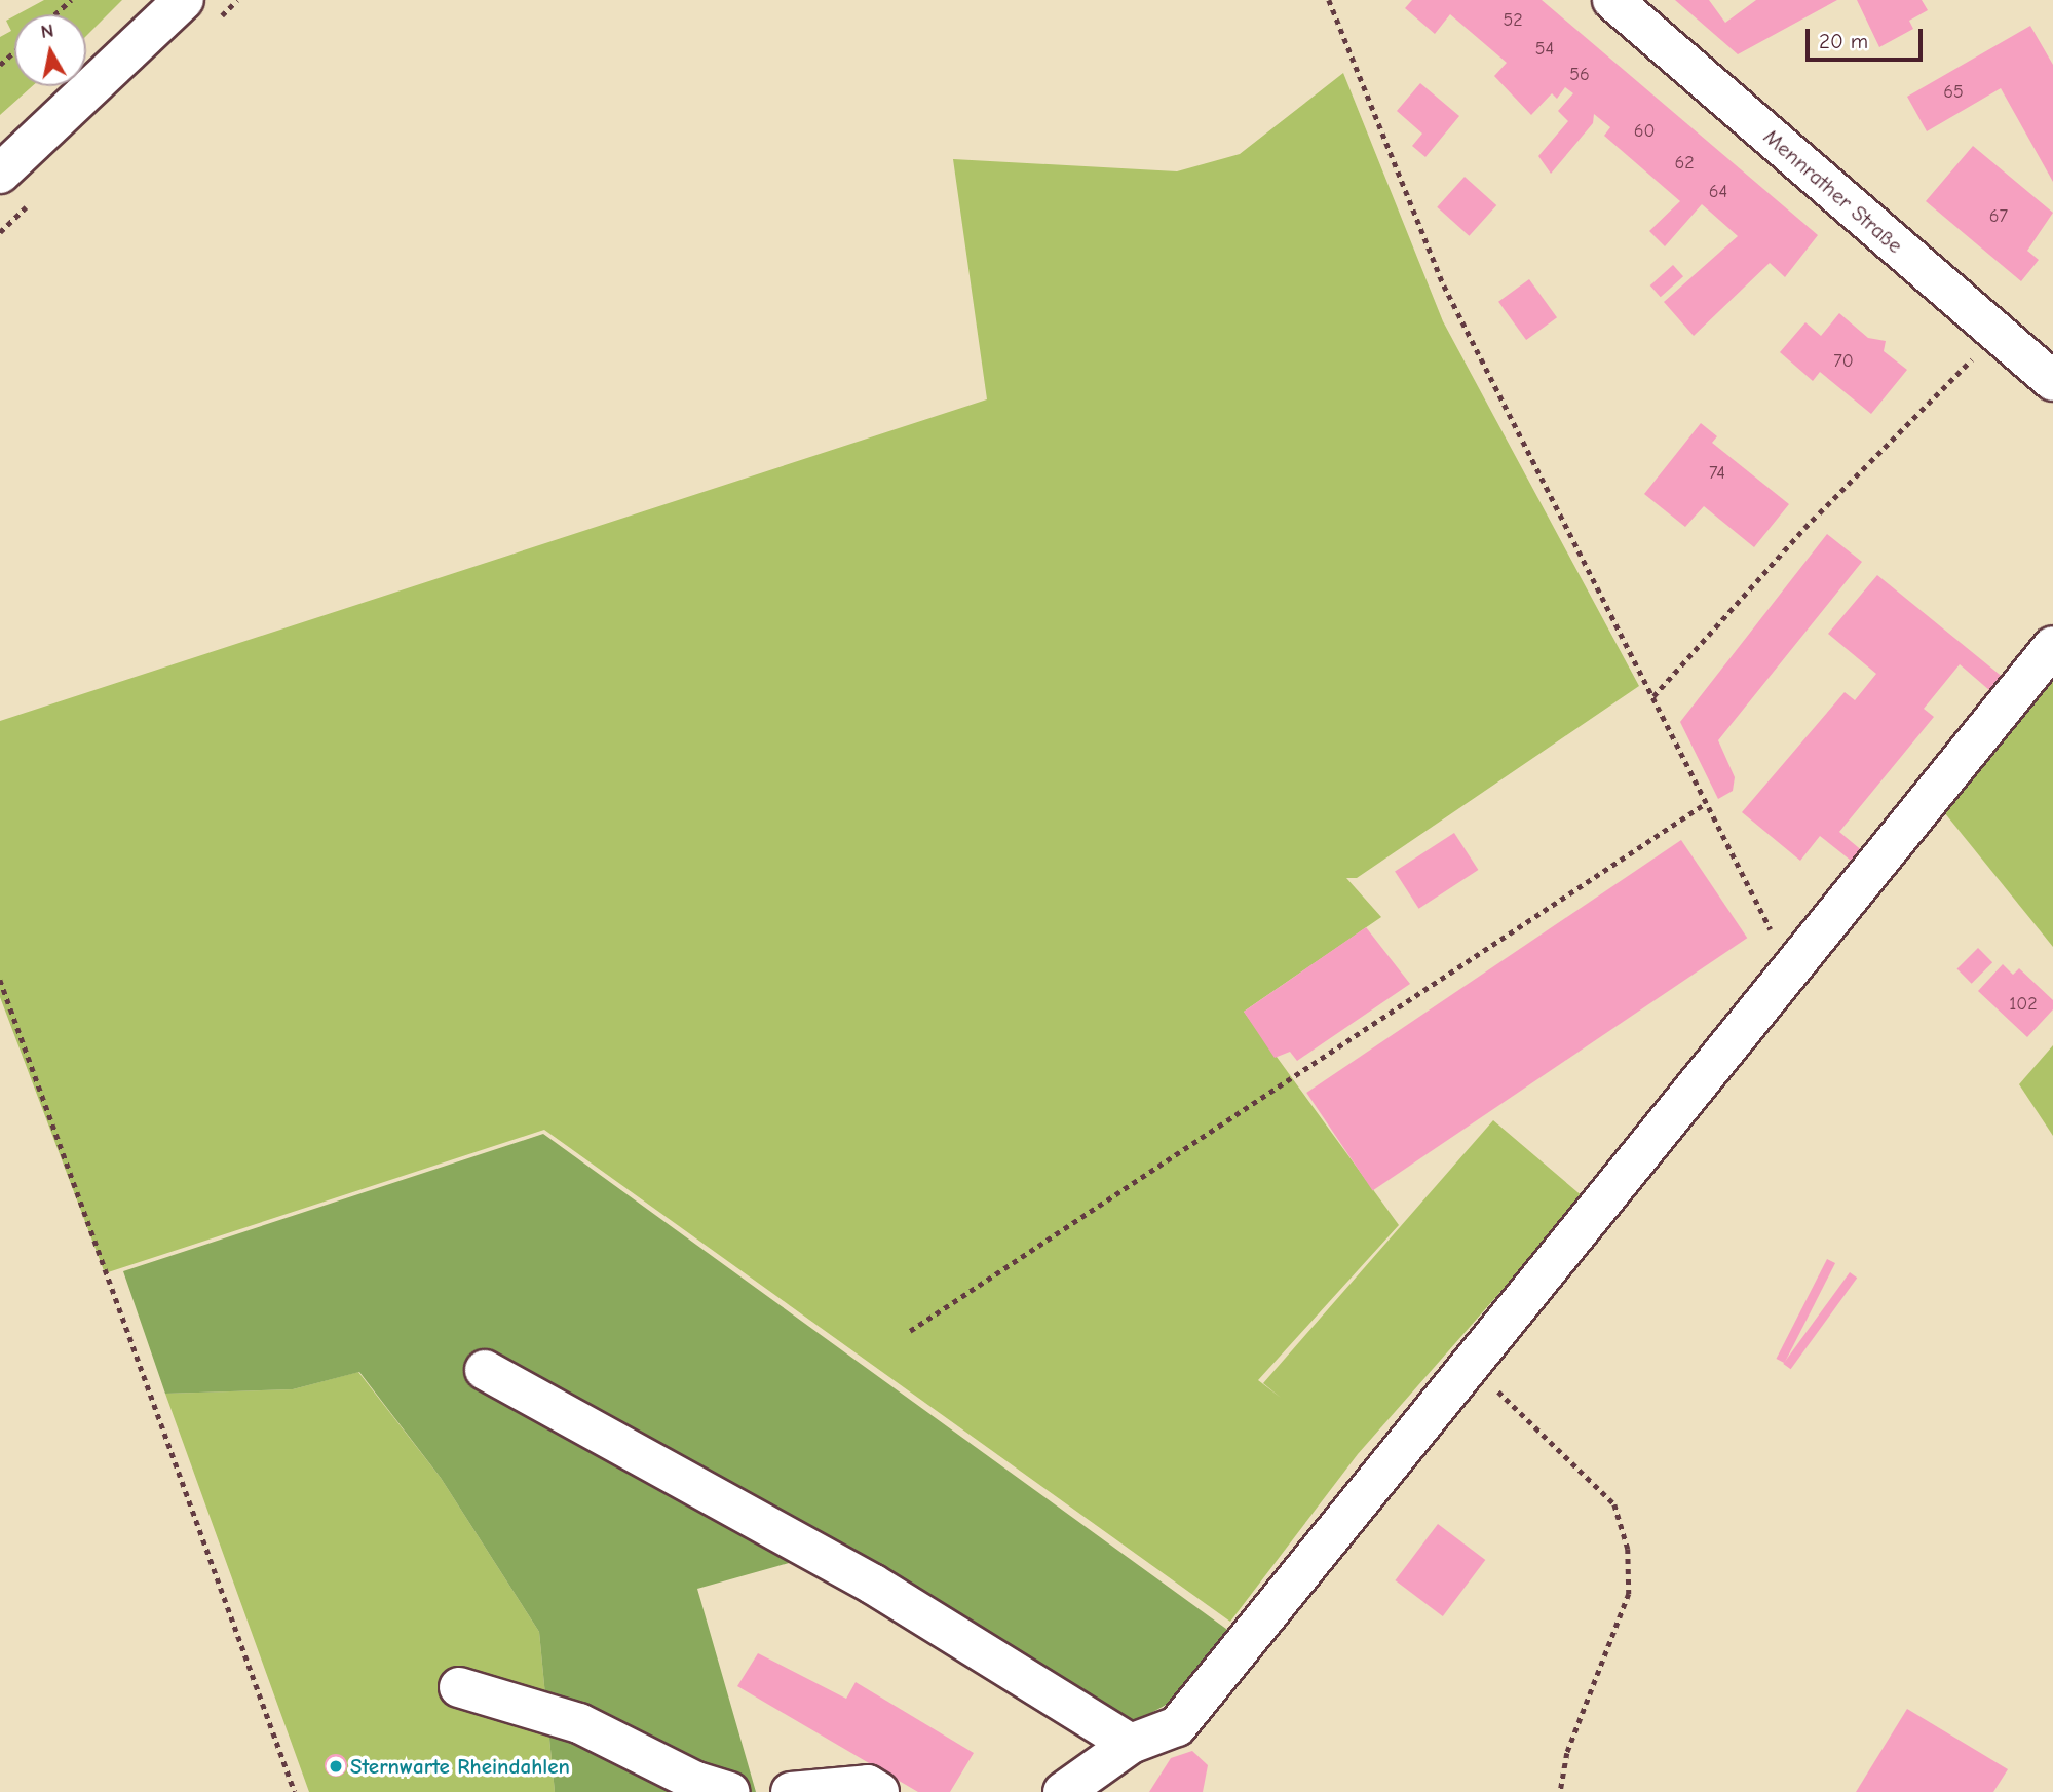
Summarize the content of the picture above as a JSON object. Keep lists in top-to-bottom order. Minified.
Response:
{"streets":{"main road":["Mennrather Straße"]},"places":["Sternwarte Rheindahlen"],"house_numbers":["52","54","56","65","60","62","64","67","70","74","102"],"scale_bar":"20 m","north":"top"}
